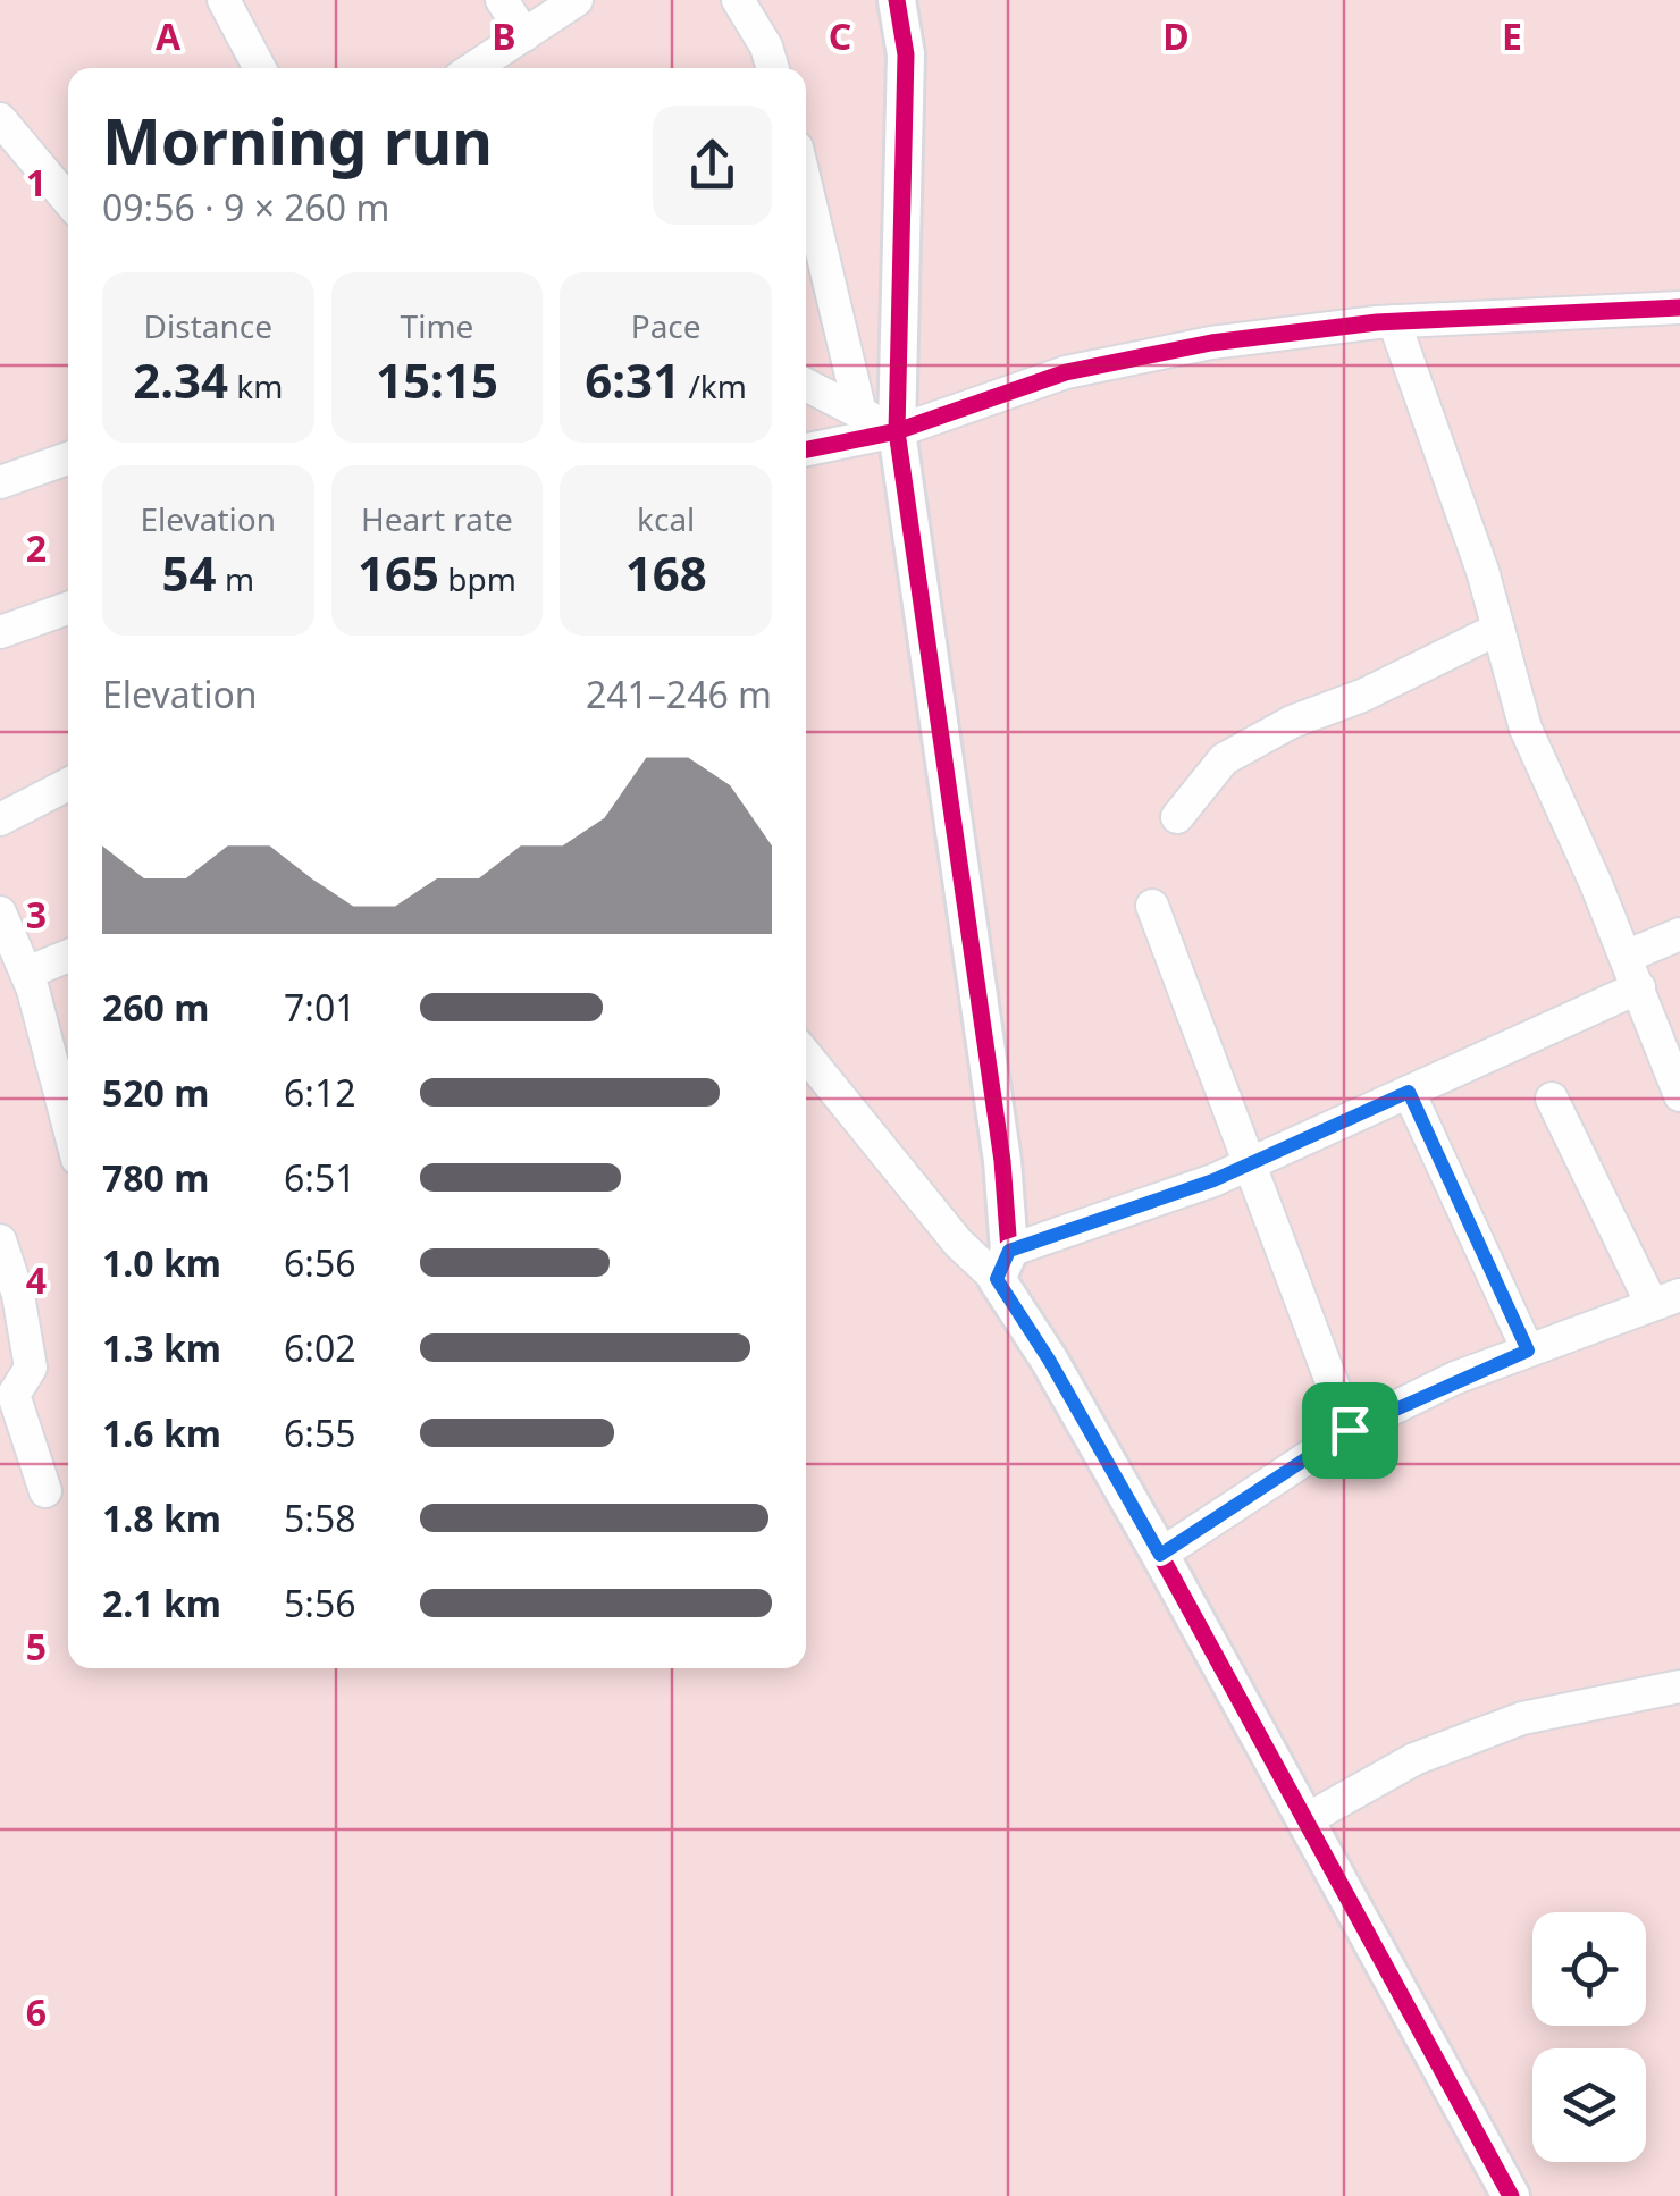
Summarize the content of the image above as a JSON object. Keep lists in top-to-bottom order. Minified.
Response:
{"page":{"heading":["Morning run","09:56 · 9 × 260 m"],"stats":[["Distance","2.34 km"],["Time","15:15"],["Pace","6:31 /km"],["Elevation","54 m"],["Heart rate","165 bpm"],["kcal","168"]],"chart":["Elevation","241–246 m"],"list":[{"name":"260 m","note":"7:01"},{"name":"520 m","note":"6:12"},{"name":"780 m","note":"6:51"},{"name":"1.0 km","note":"6:56"},{"name":"1.3 km","note":"6:02"},{"name":"1.6 km","note":"6:55"},{"name":"1.8 km","note":"5:58"},{"name":"2.1 km","note":"5:56"}]},"grid":{"columns":["A","B","C","D","E"],"rows":["1","2","3","4","5","6"]}}
